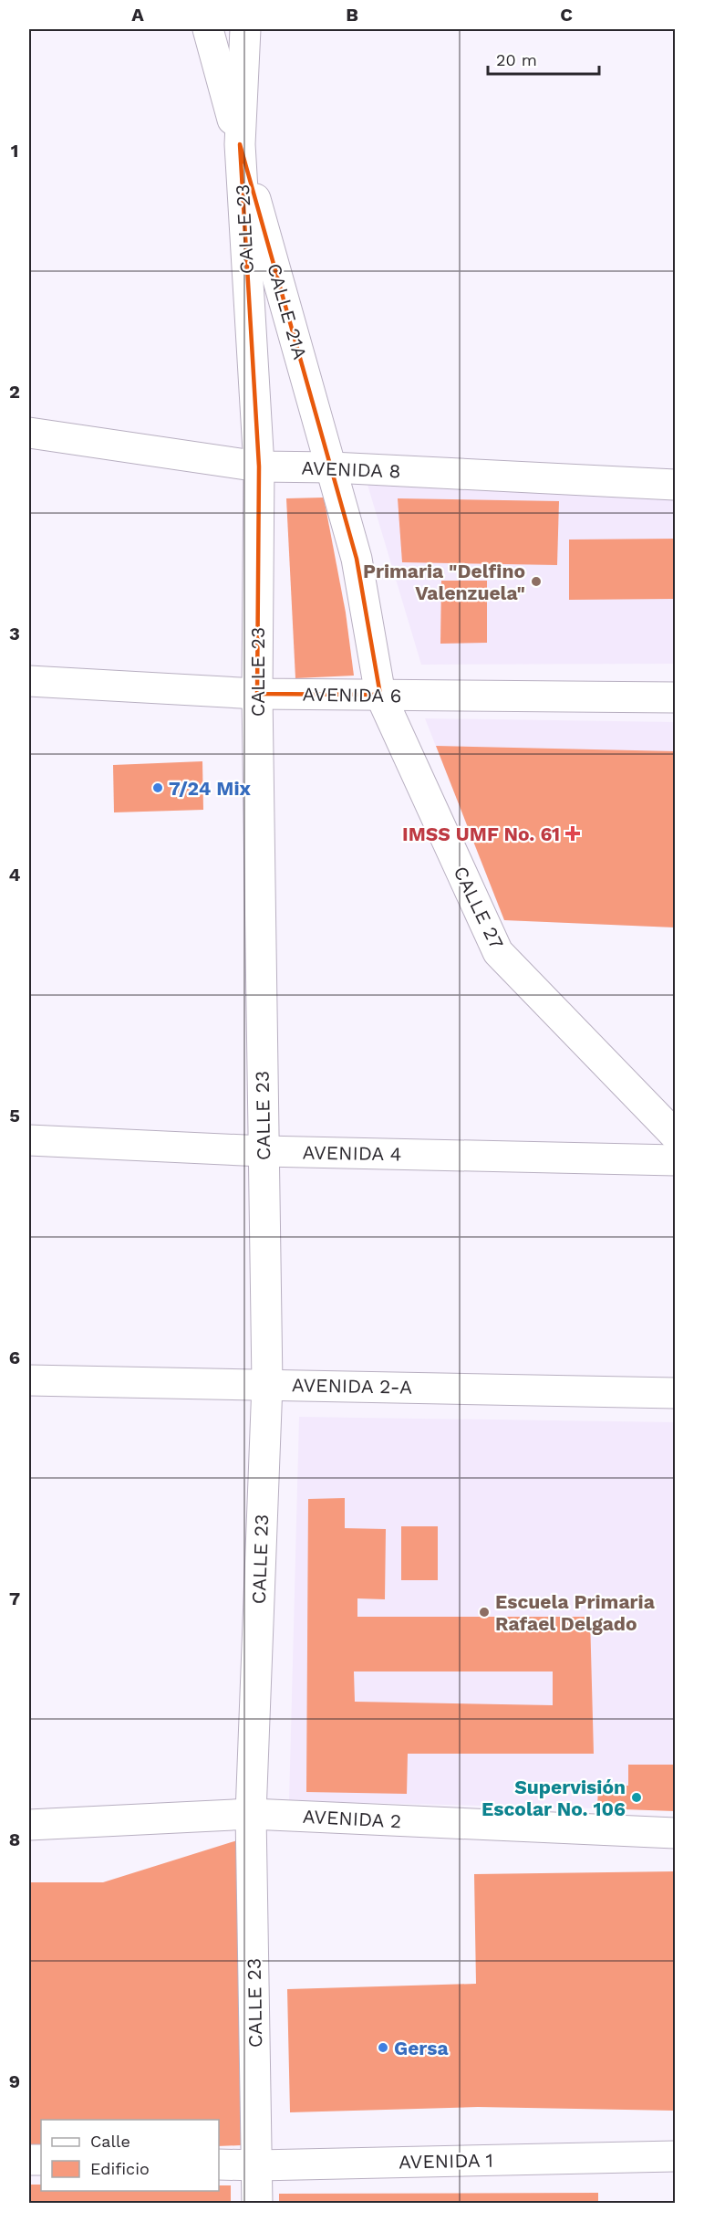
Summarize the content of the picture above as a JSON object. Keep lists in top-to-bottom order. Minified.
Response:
{"streets":{"street":["CALLE 23","CALLE 21A","AVENIDA 8","AVENIDA 6","CALLE 27","AVENIDA 4","AVENIDA 2-A","AVENIDA 2","AVENIDA 1"]},"crossings":[["CALLE 23","CALLE 21A"],["CALLE 23","AVENIDA 8"],["CALLE 23","AVENIDA 6"],["CALLE 23","AVENIDA 4"],["CALLE 23","AVENIDA 2-A"],["CALLE 23","AVENIDA 2"],["CALLE 23","AVENIDA 1"],["CALLE 21A","AVENIDA 8"],["CALLE 21A","CALLE 27"],["AVENIDA 8","CALLE 27"],["AVENIDA 6","CALLE 27"]],"places":{"other":["Primaria \"Delfino Valenzuela\"","7/24 Mix","Escuela Primaria Rafael Delgado","Supervisión Escolar No. 106","Gersa"],"health":["IMSS UMF No. 61"]},"legend":["Calle","Edificio"],"scale_bar":"20 m","grid":{"columns":["A","B","C"],"rows":["1","2","3","4","5","6","7","8","9"]}}
